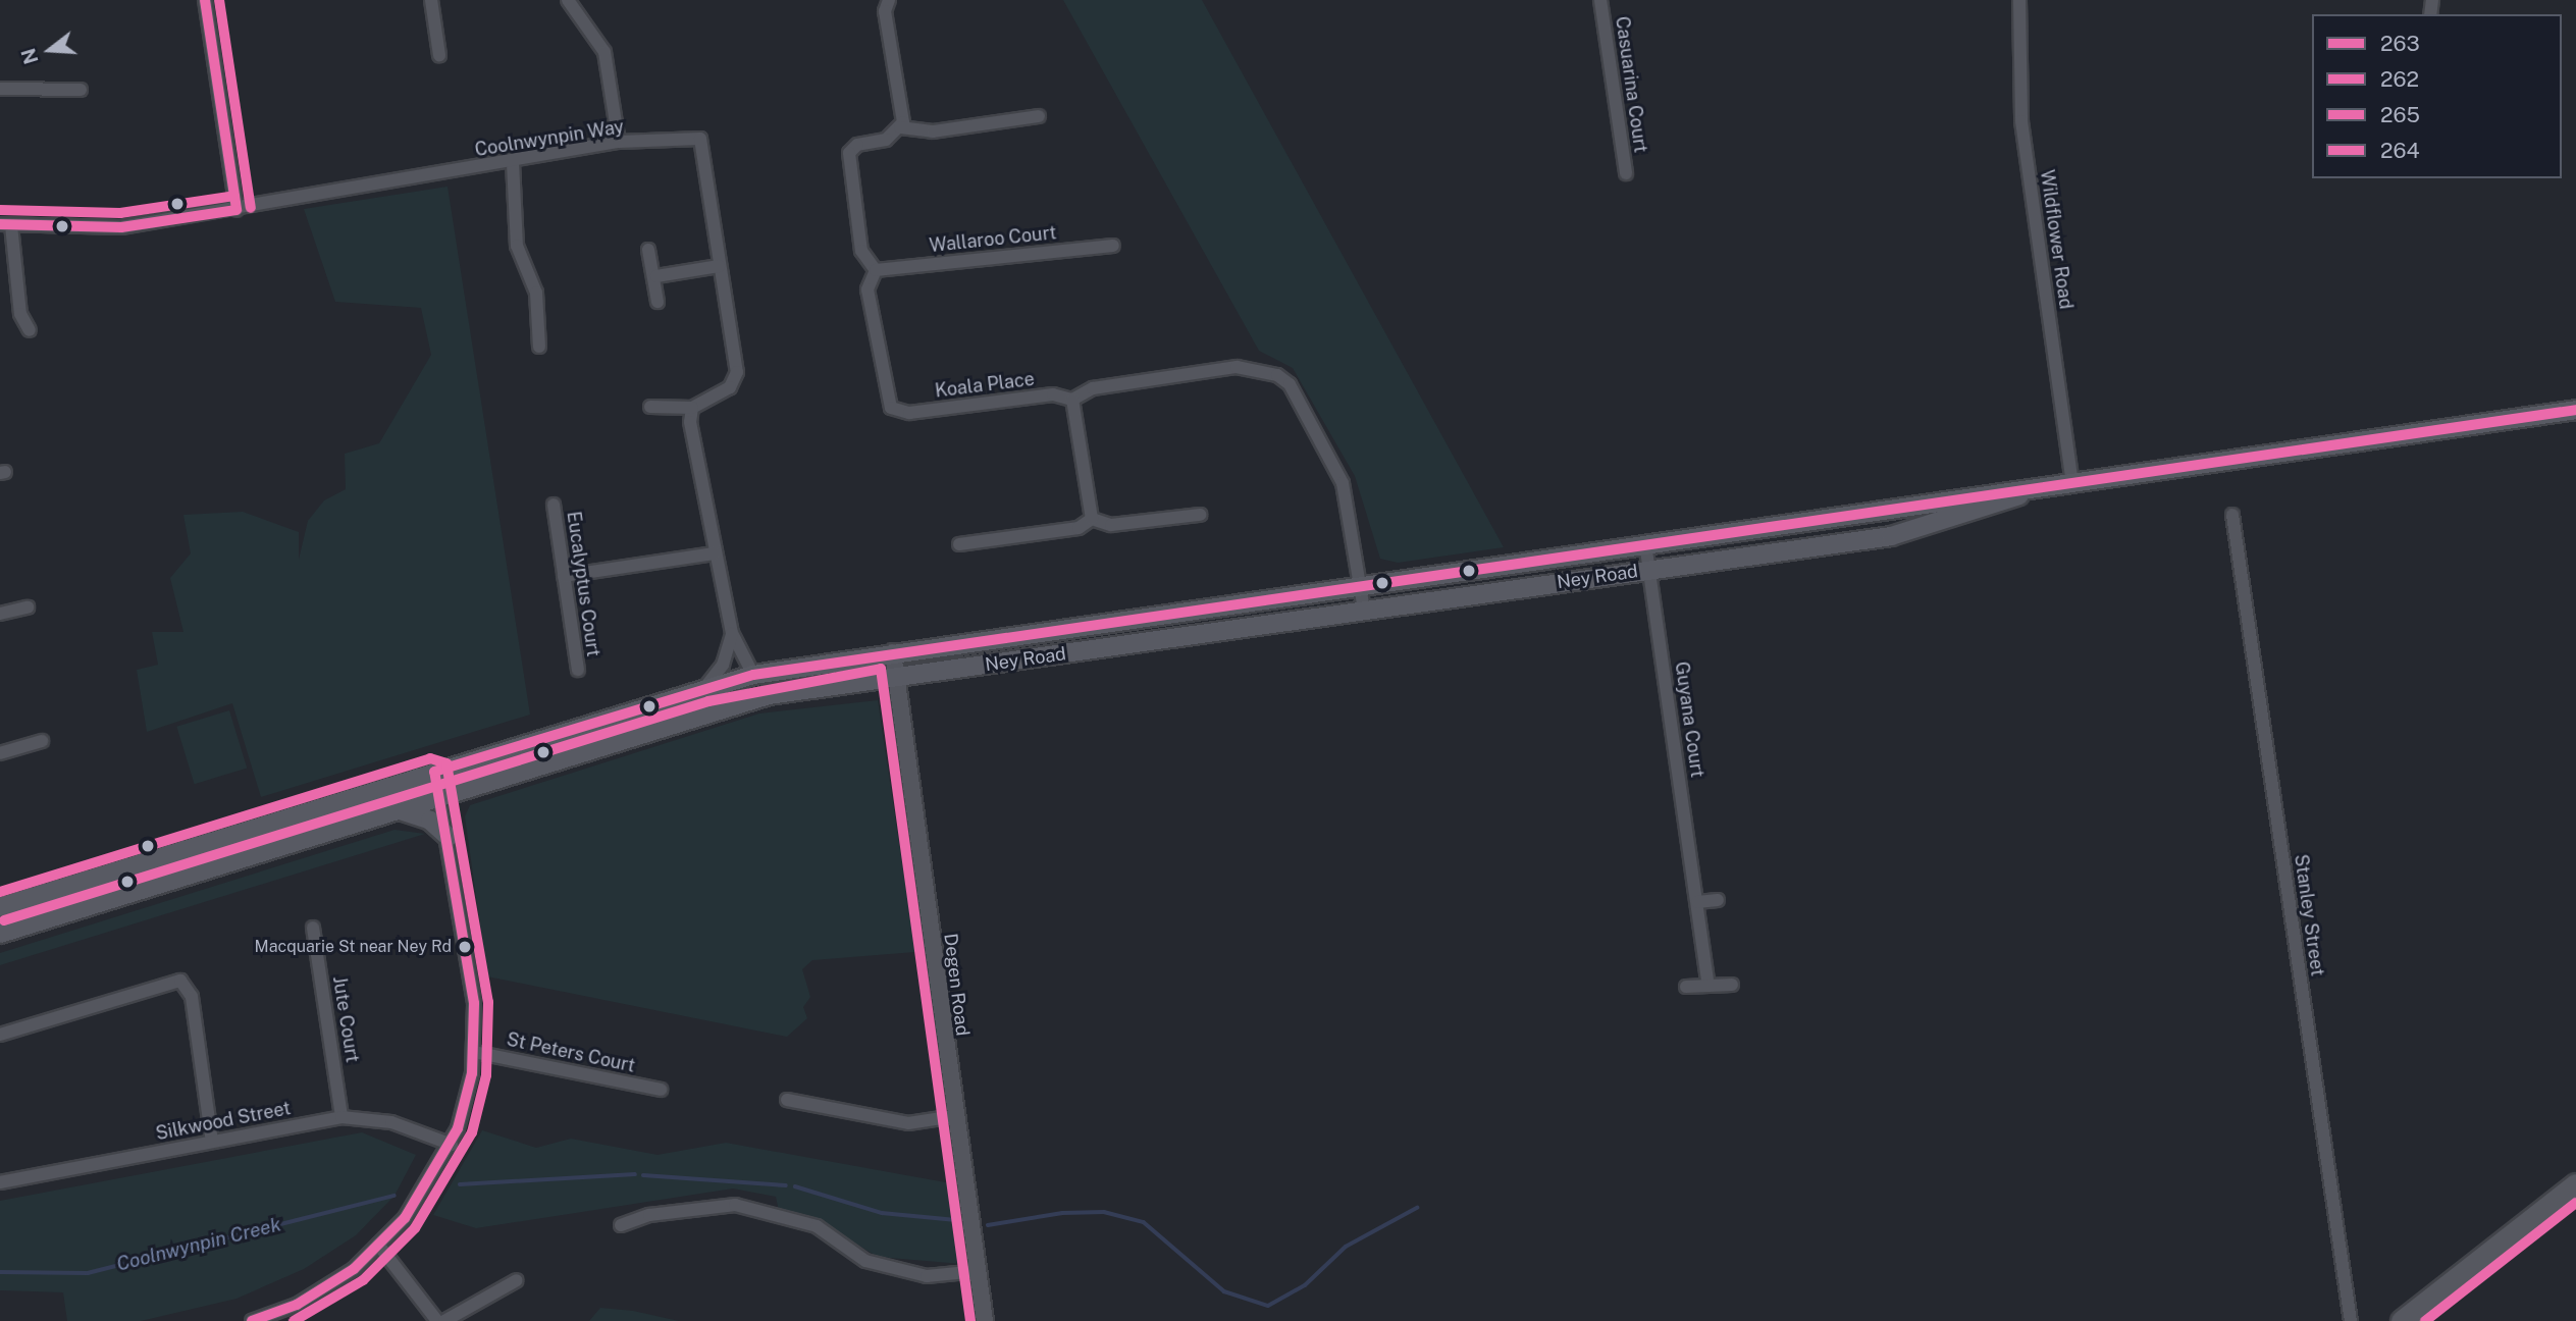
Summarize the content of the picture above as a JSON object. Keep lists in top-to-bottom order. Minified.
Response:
{"streets":{"main road":["Ney Road"],"street":["Casuarina Court","Coolnwynpin Way","Wallaroo Court","Wildflower Road","Koala Place","Eucalyptus Court","Guyana Court","Stanley Street","Degen Road","Jute Court","St Peters Court","Silkwood Street"]},"crossings":[["Wallaroo Court","Koala Place"],["Wildflower Road","Ney Road"],["Koala Place","Ney Road"],["Ney Road","Guyana Court"],["Ney Road","Degen Road"],["Jute Court","Silkwood Street"]],"water":["Coolnwynpin Creek"],"places":["Macquarie St near Ney Rd"],"lines":["transit line 265","transit line 264","transit line 263","transit line 262"],"legend":["263","262","265","264"],"north":"left"}
